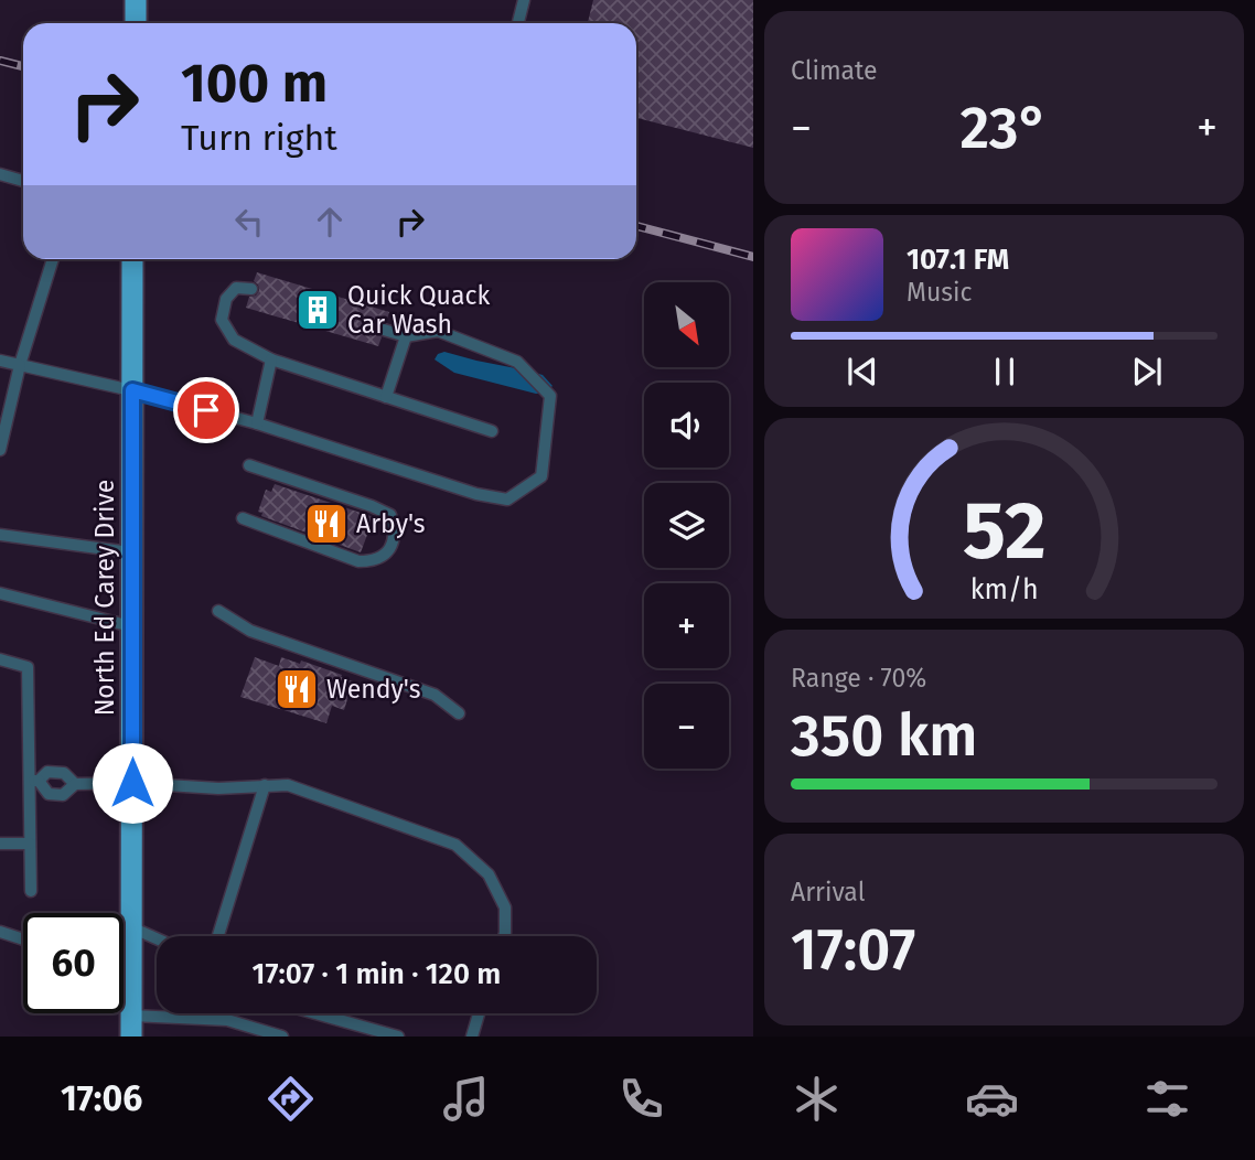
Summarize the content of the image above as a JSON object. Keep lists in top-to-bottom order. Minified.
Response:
{"streets":{"main road":["North Ed Carey Drive"]},"places":{"building":["Quick Quack Car Wash"],"restaurant":["Arby's","Wendy's"]},"north":"bottom right","page":{"tile":["Climate",["Range · 70%","350 km"],["Arrival","17:07"]],"turn":["100 m","Turn right"],"heat":["−","23°","+"],"song":["107.1 FM","Music"],"map_buttons":["+","−"],"limit":"60","trip":"17:07 · 1 min · 120 m","tabs":"17:06","gauge":["52","km/h"]}}
